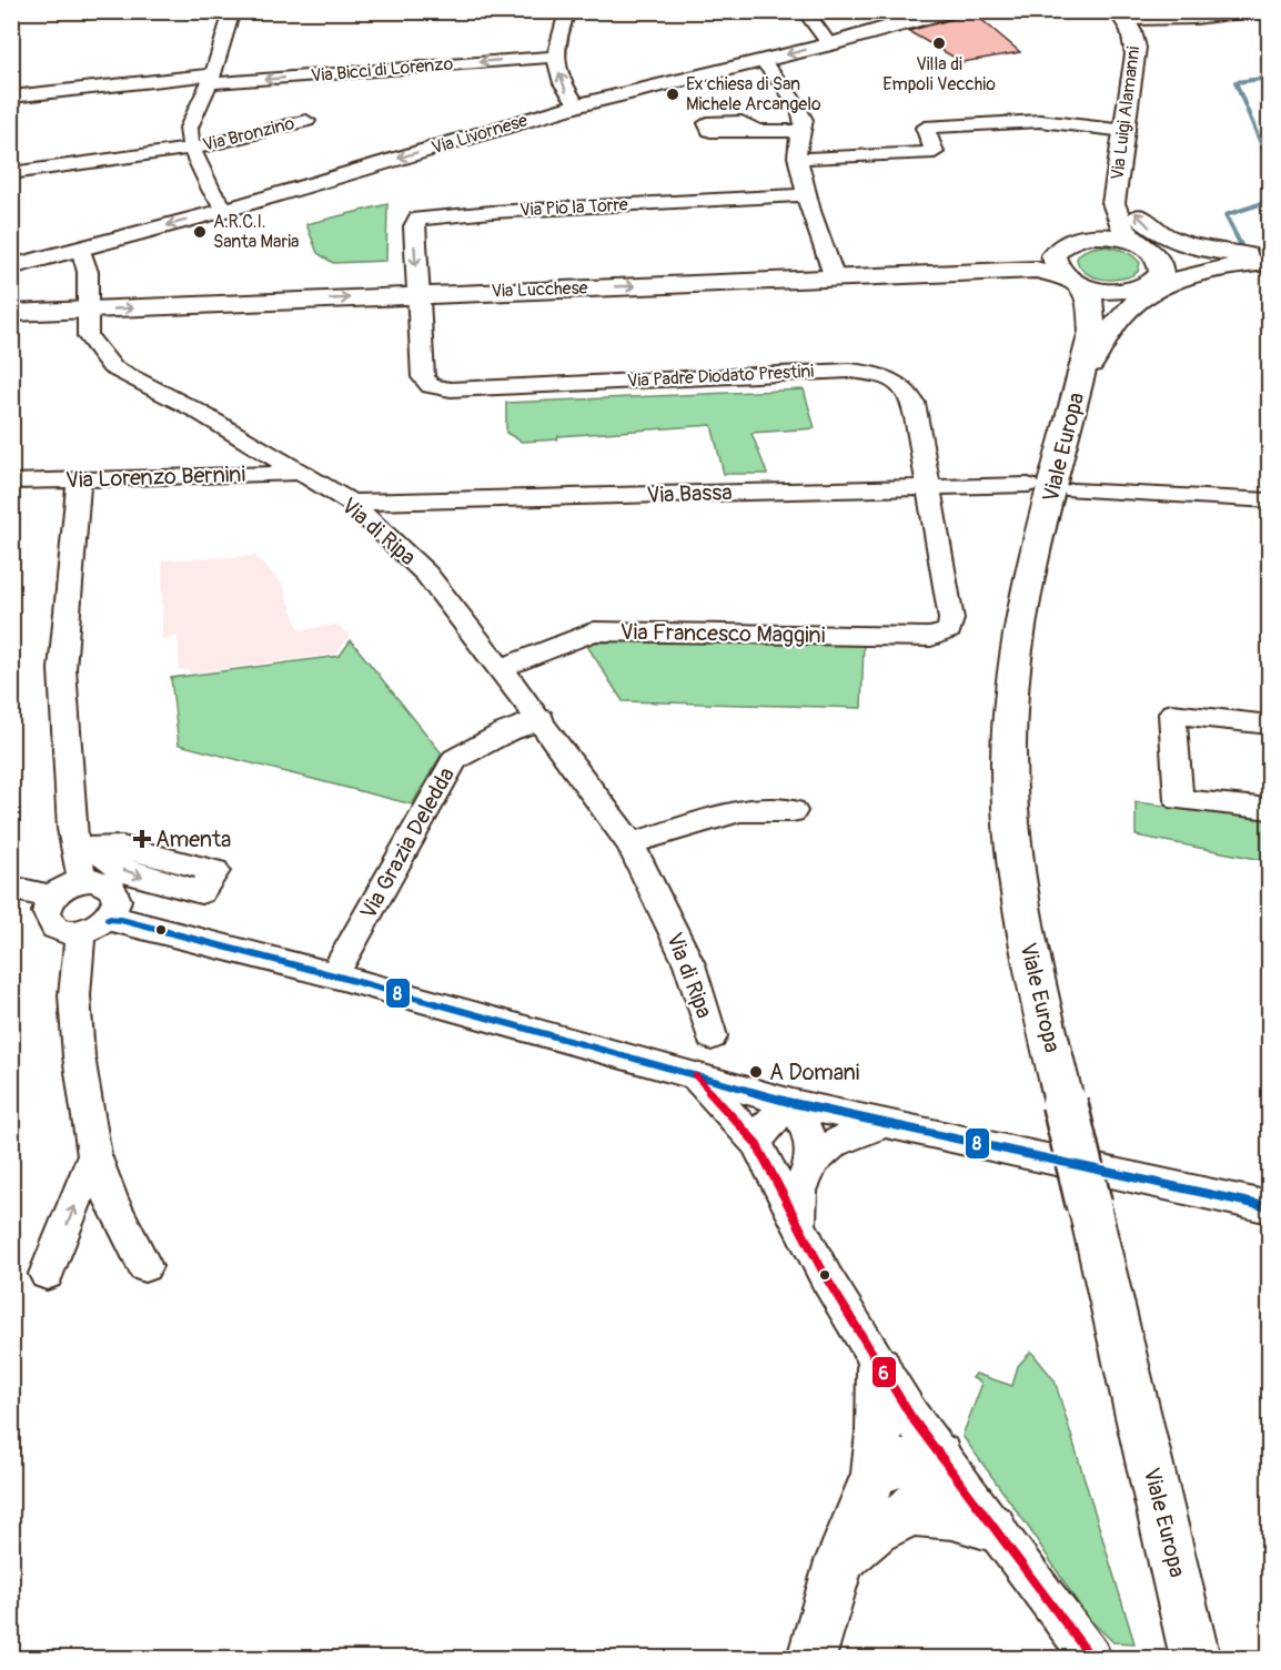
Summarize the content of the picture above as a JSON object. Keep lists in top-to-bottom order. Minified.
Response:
{"streets":{"main road":["Via Luigi Alamanni","Via Livornese","Via Lucchese","Viale Europa"],"street":["Via Bicci di Lorenzo","Via Bronzino","Via Pio la Torre","Via Padre Diodato Prestini","Via Lorenzo Bernini","Via Bassa","Via di Ripa","Via Francesco Maggini","Via Grazia Deledda"]},"crossings":[["Via Livornese","Via di Ripa"],["Via Pio la Torre","Via Lucchese"],["Via Pio la Torre","Via Padre Diodato Prestini"],["Via Lucchese","Viale Europa"],["Via Lucchese","Via di Ripa"],["Via Padre Diodato Prestini","Via Bassa"],["Via Padre Diodato Prestini","Via Francesco Maggini"],["Via Lorenzo Bernini","Via di Ripa"],["Via Bassa","Via di Ripa"],["Via Bassa","Via Francesco Maggini"],["Via di Ripa","Via Francesco Maggini"],["Via di Ripa","Via Grazia Deledda"]],"one_way":["Via Bicci di Lorenzo","Via Livornese","Via Pio la Torre","Via Lucchese"],"places":{"other":["Villa di Empoli Vecchio","Ex chiesa di San Michele Arcangelo","A.R.C.I. Santa Maria","A Domani"],"health":["Amenta"]},"lines":["transit line 8","transit line 6"]}
